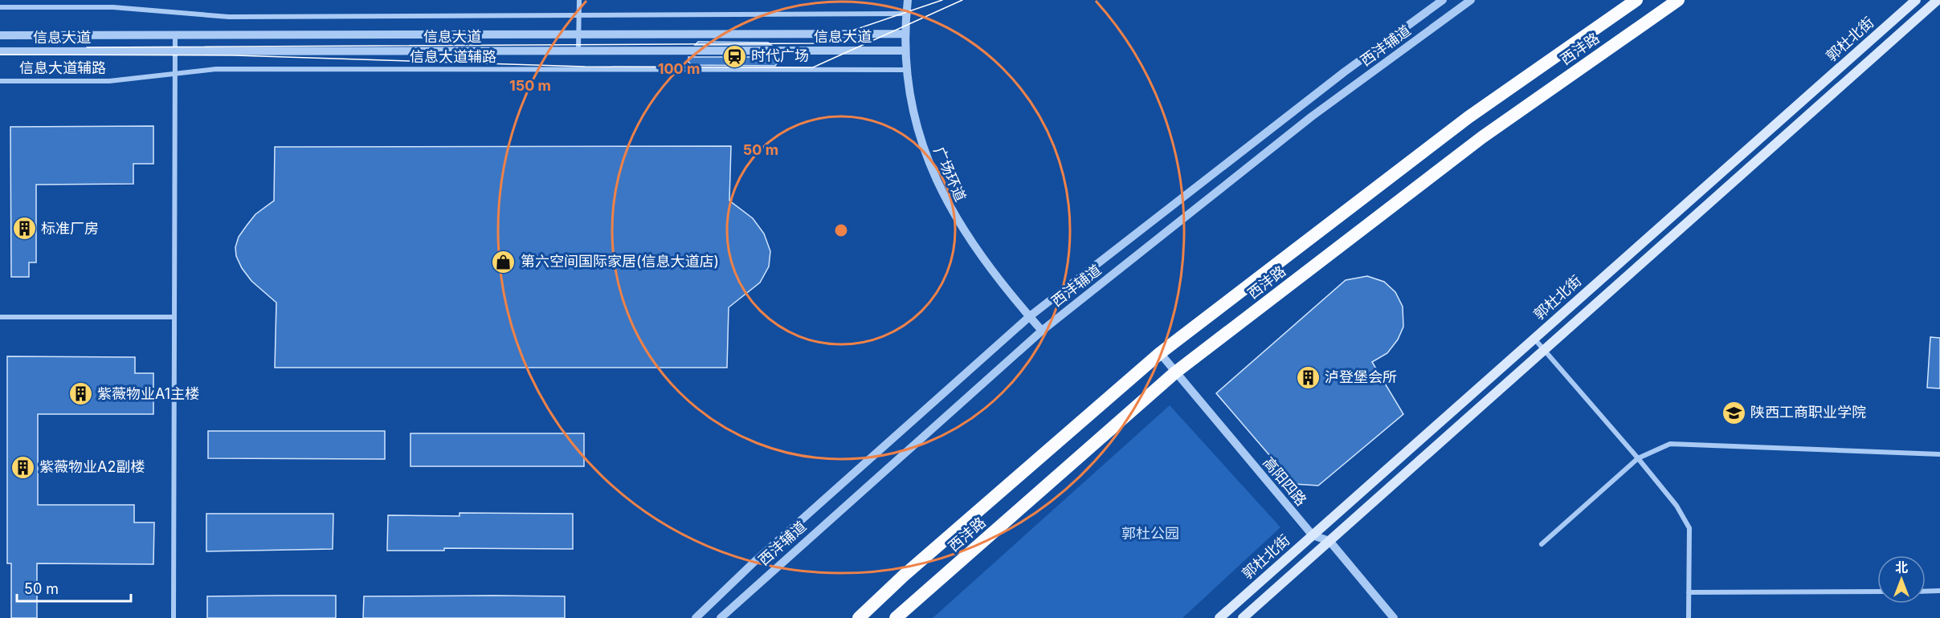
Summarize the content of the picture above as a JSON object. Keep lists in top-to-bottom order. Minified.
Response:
{"streets":{"highway":["西沣路"],"main road":["郭杜北街"],"street":["信息大道","西沣辅道","信息大道辅路","广场环道","高阳四路"]},"crossings":[["信息大道","广场环道"],["郭杜北街","高阳四路"],["西沣辅道","广场环道"],["西沣路","高阳四路"],["信息大道辅路","广场环道"]],"parks":["郭杜公园"],"places":{"station":["时代广场"],"building":["标准厂房","泸登堡会所","紫薇物业A1主楼","紫薇物业A2副楼"],"shop":["第六空间国际家居(信息大道店)"],"school or university":["陕西工商职业学院"]},"scale_bar":"50 m","north":"top","rings":["100 m","150 m","50 m"]}
